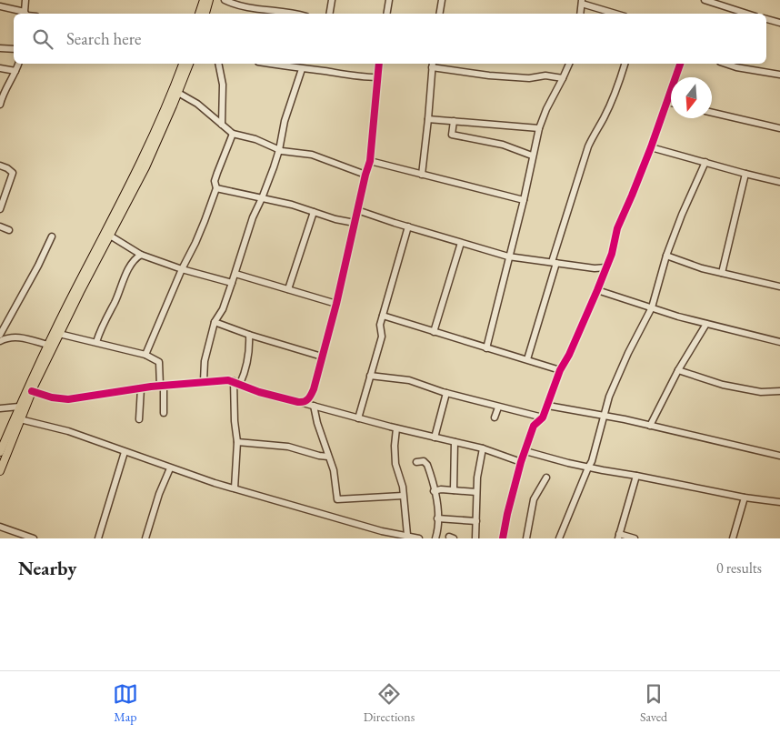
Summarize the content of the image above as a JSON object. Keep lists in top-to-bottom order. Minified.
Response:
{"north":"bottom","page":{"search":"Search here","heading":["Nearby","0 results"],"nav":["Map","Directions","Saved"]}}
